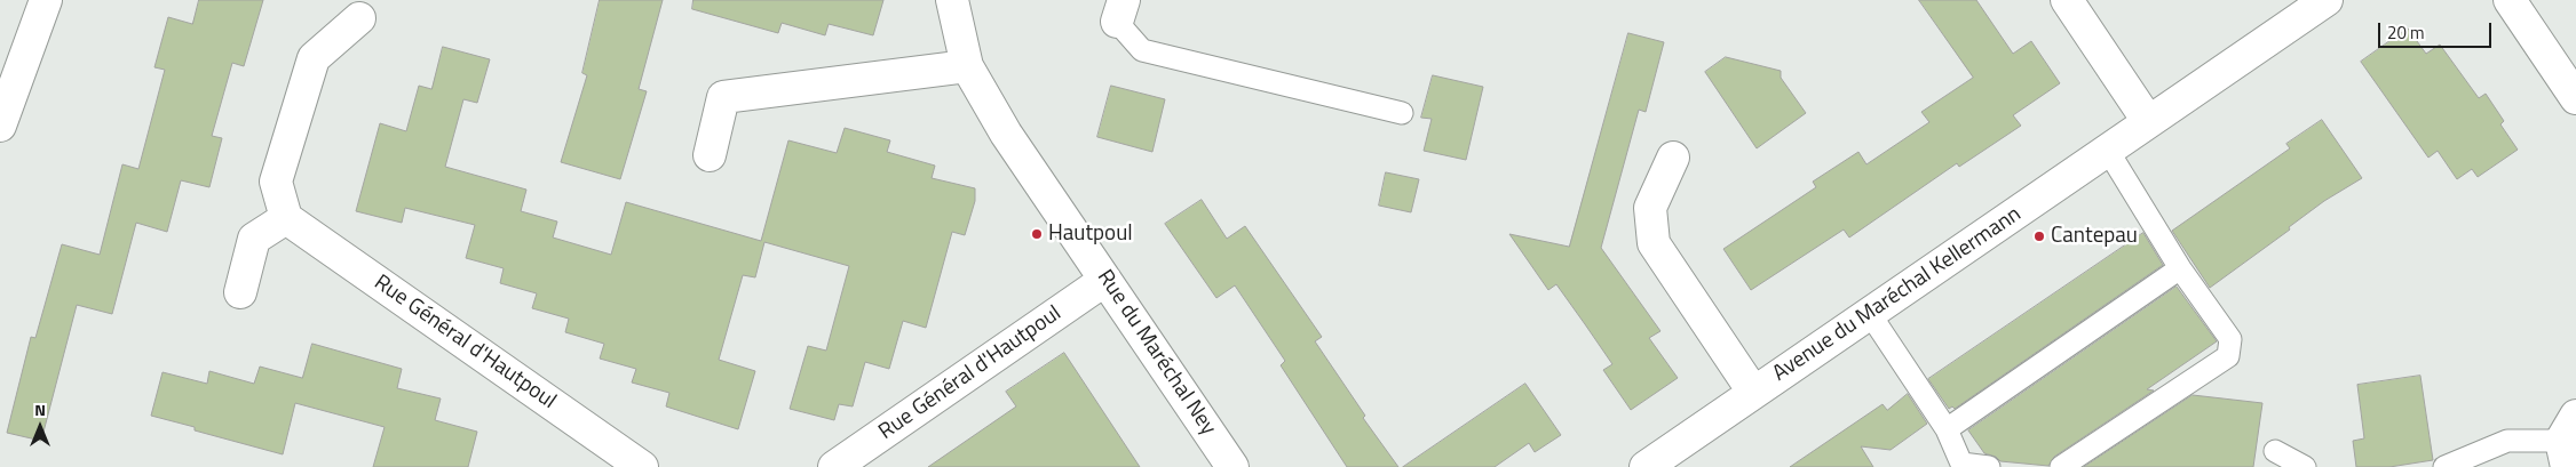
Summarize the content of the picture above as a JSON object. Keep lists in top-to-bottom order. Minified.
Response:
{"streets":{"street":["Avenue du Maréchal Kellermann","Rue Général d'Hautpoul","Rue du Maréchal Ney"]},"crossings":[["Rue Général d'Hautpoul","Rue du Maréchal Ney"]],"places":["Hautpoul","Cantepau"],"scale_bar":"20 m","north":"top"}
